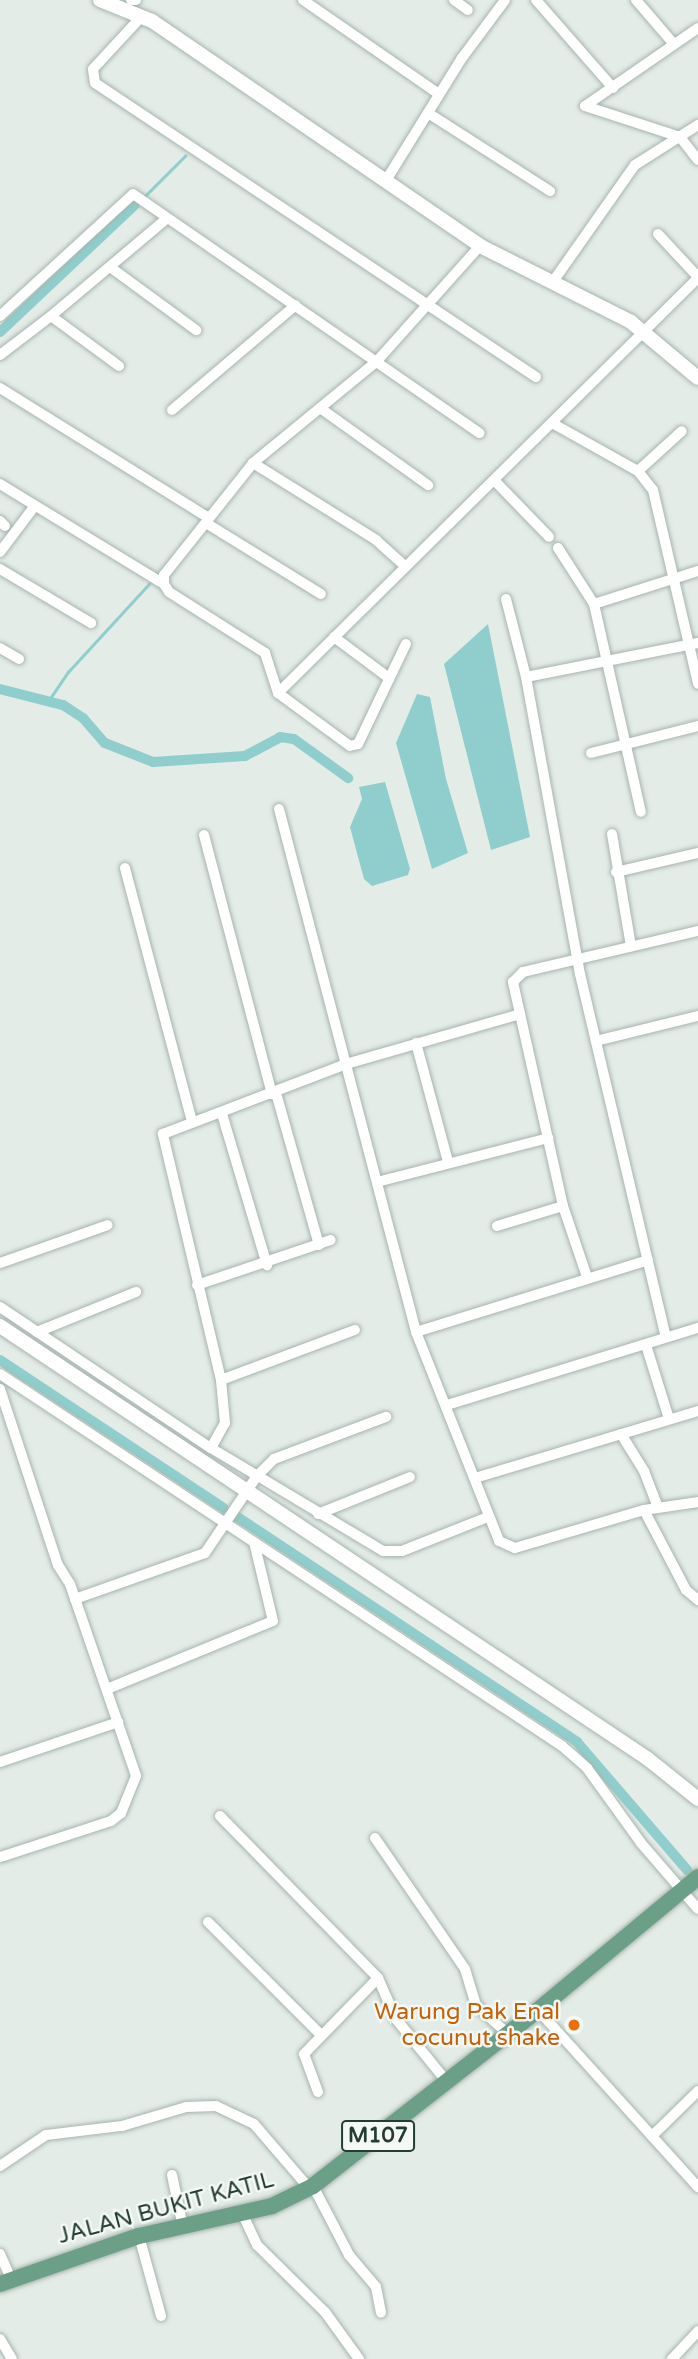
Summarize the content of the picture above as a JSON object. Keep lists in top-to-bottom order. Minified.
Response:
{"streets":{"main road":["M107","JALAN BUKIT KATIL"]},"places":["Warung Pak Enal cocunut shake"]}
